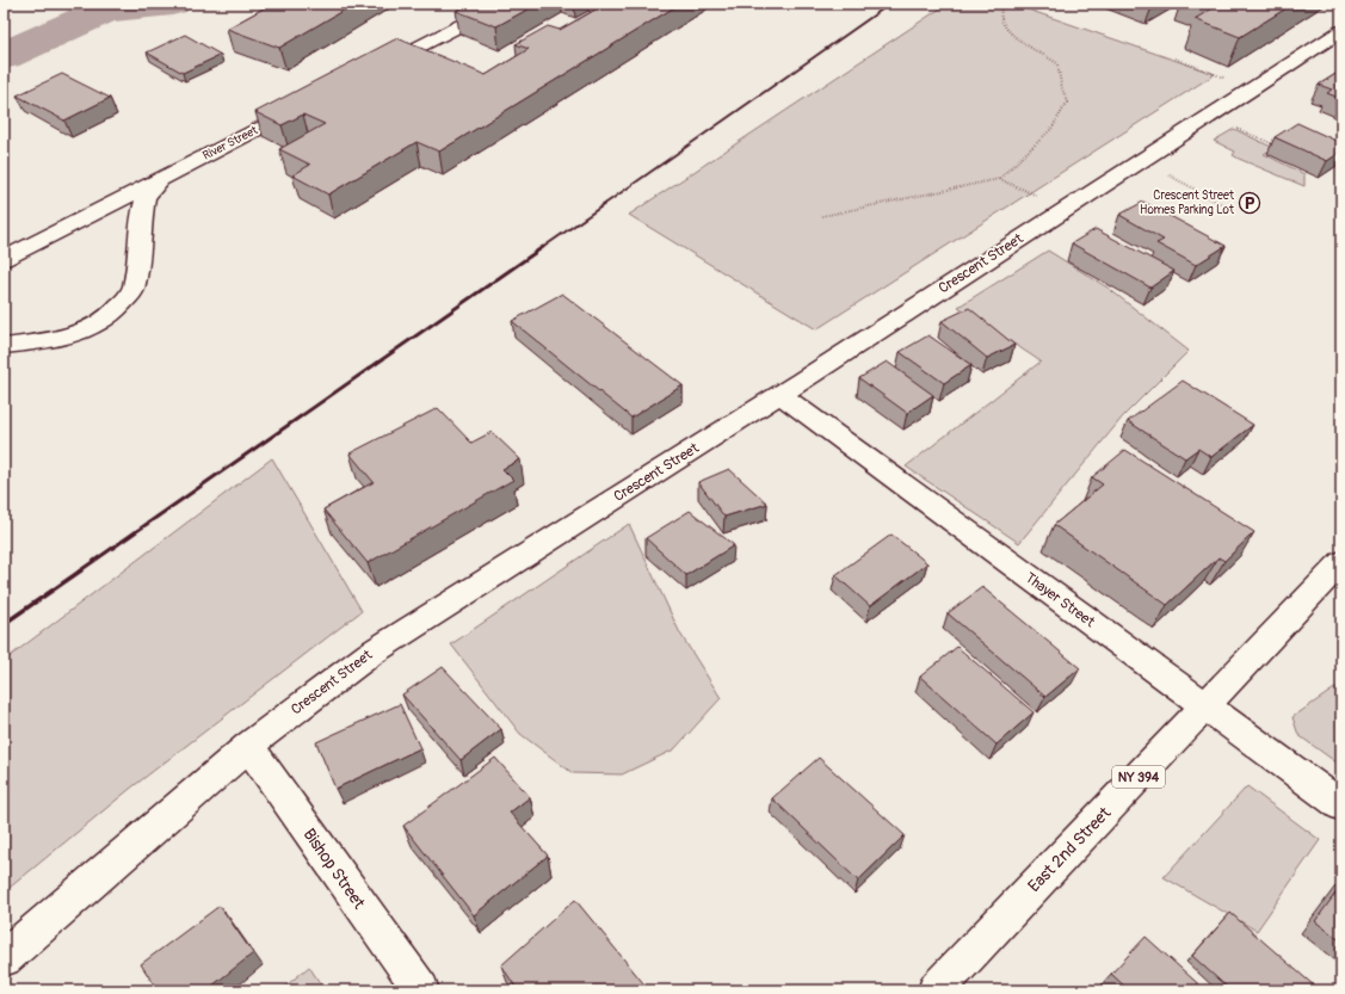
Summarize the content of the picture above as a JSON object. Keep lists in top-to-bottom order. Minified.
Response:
{"streets":{"street":["River Street","Crescent Street","Thayer Street","NY 394","East 2nd Street","Bishop Street"]},"crossings":[["Crescent Street","Thayer Street"],["Crescent Street","Bishop Street"],["Thayer Street","East 2nd Street"]],"places":{"parking":["Crescent Street Homes Parking Lot"]}}
